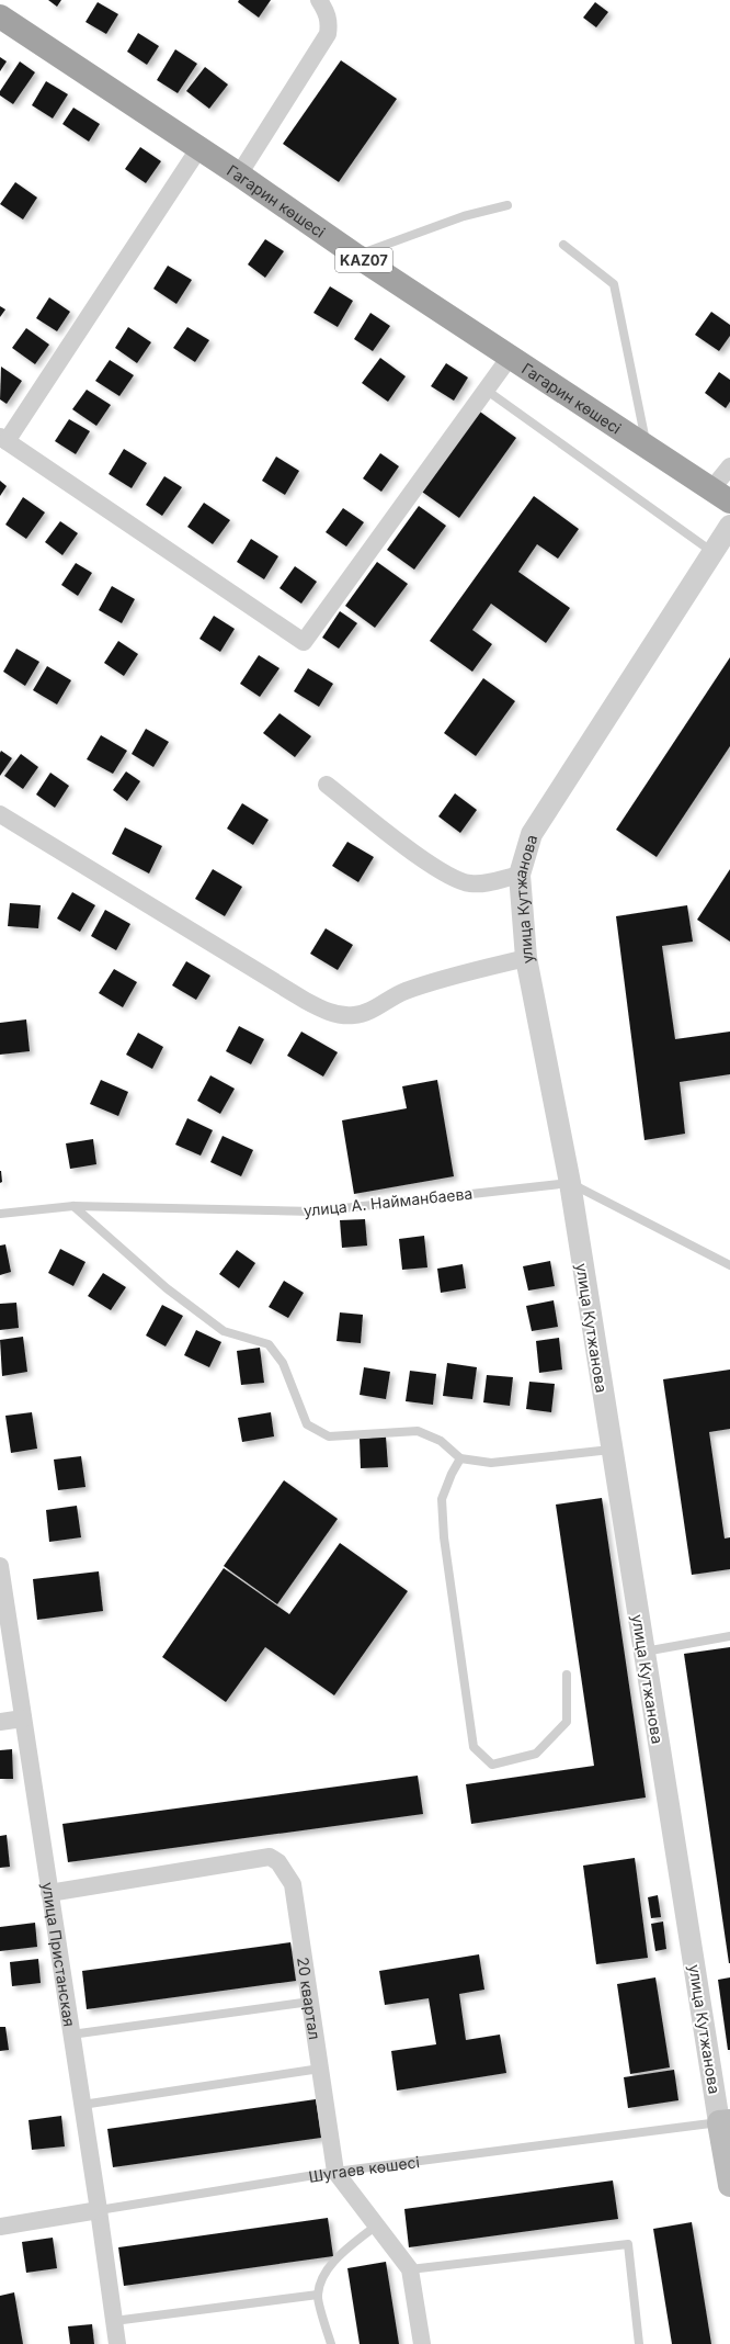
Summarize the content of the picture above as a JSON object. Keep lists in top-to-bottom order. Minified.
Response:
{"streets":{"highway":["Гагарин көшесі","KAZ07"],"main road":["улица Кутжанова"],"street":["улица Пристанская","20 квартал","Шугаев көшесі"],"lane":["улица А. Найманбаева"]},"crossings":[["улица Кутжанова","улица А. Найманбаева"],["улица Кутжанова","Шугаев көшесі"],["улица Пристанская","20 квартал"],["улица Пристанская","Шугаев көшесі"],["20 квартал","Шугаев көшесі"]]}
